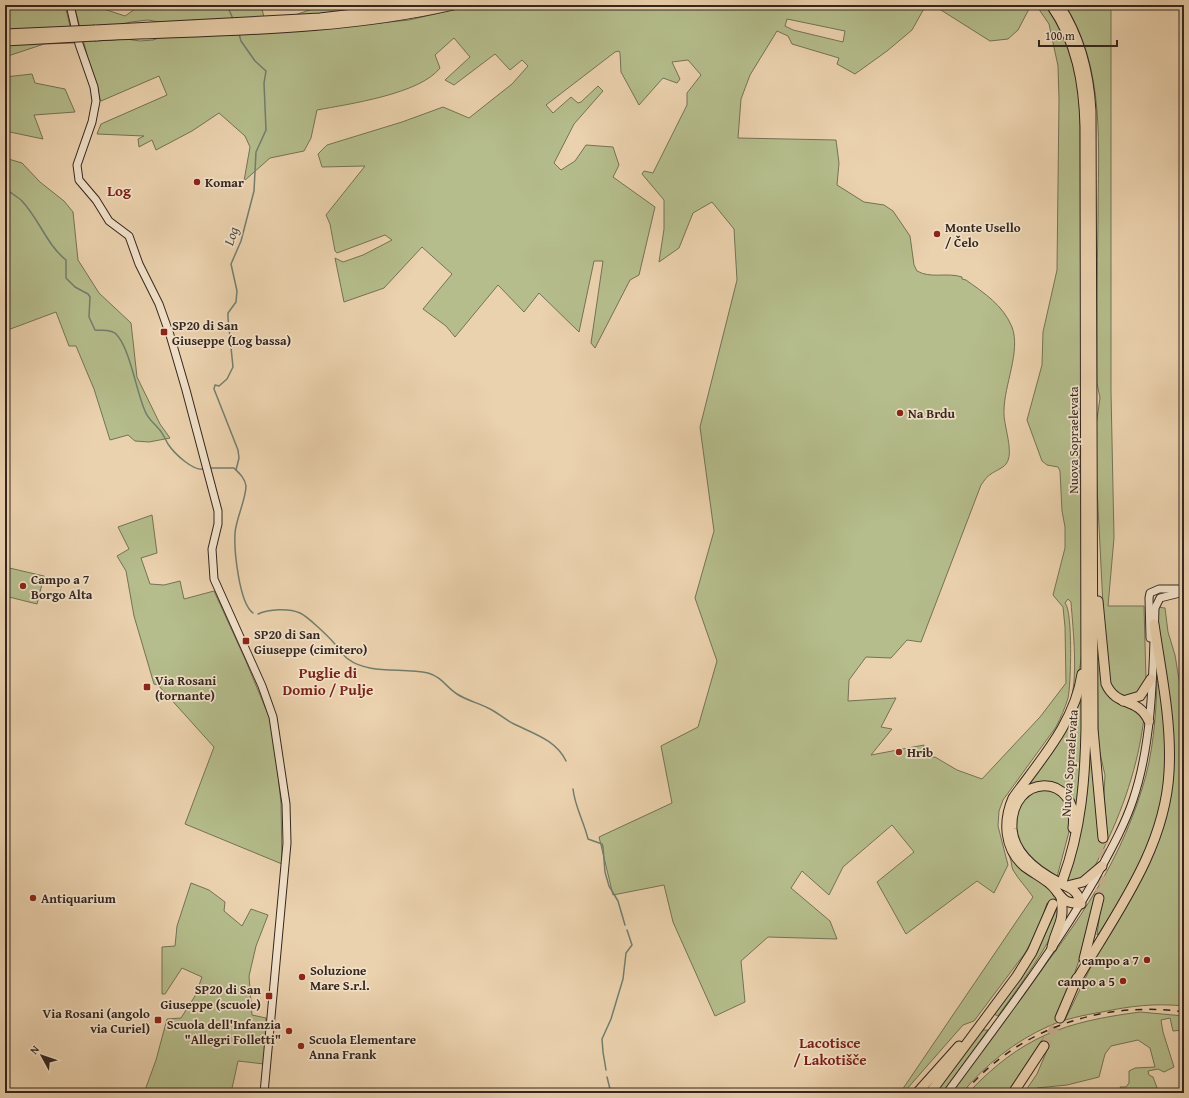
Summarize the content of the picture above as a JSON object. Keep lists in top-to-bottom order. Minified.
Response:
{"streets":{"highway":["Nuova Sopraelevata"]},"districts":["Log","Puglie di Domio / Pulje","Lacotisce / Lakotišče"],"water":["Log"],"places":{"other":["Komar","Monte Usello / Čelo","Na Brdu","Campo a 7 Borgo Alta","Hrib","Antiquarium","campo a 7","Soluzione Mare S.r.l.","campo a 5","Scuola dell'Infanzia \"Allegri Folletti\"","Scuola Elementare Anna Frank"],"transit":["SP20 di San Giuseppe (Log bassa)","SP20 di San Giuseppe (cimitero)","Via Rosani (tornante)","SP20 di San Giuseppe (scuole)","Via Rosani (angolo via Curiel)"]},"scale_bar":"100 m","north":"top left"}
